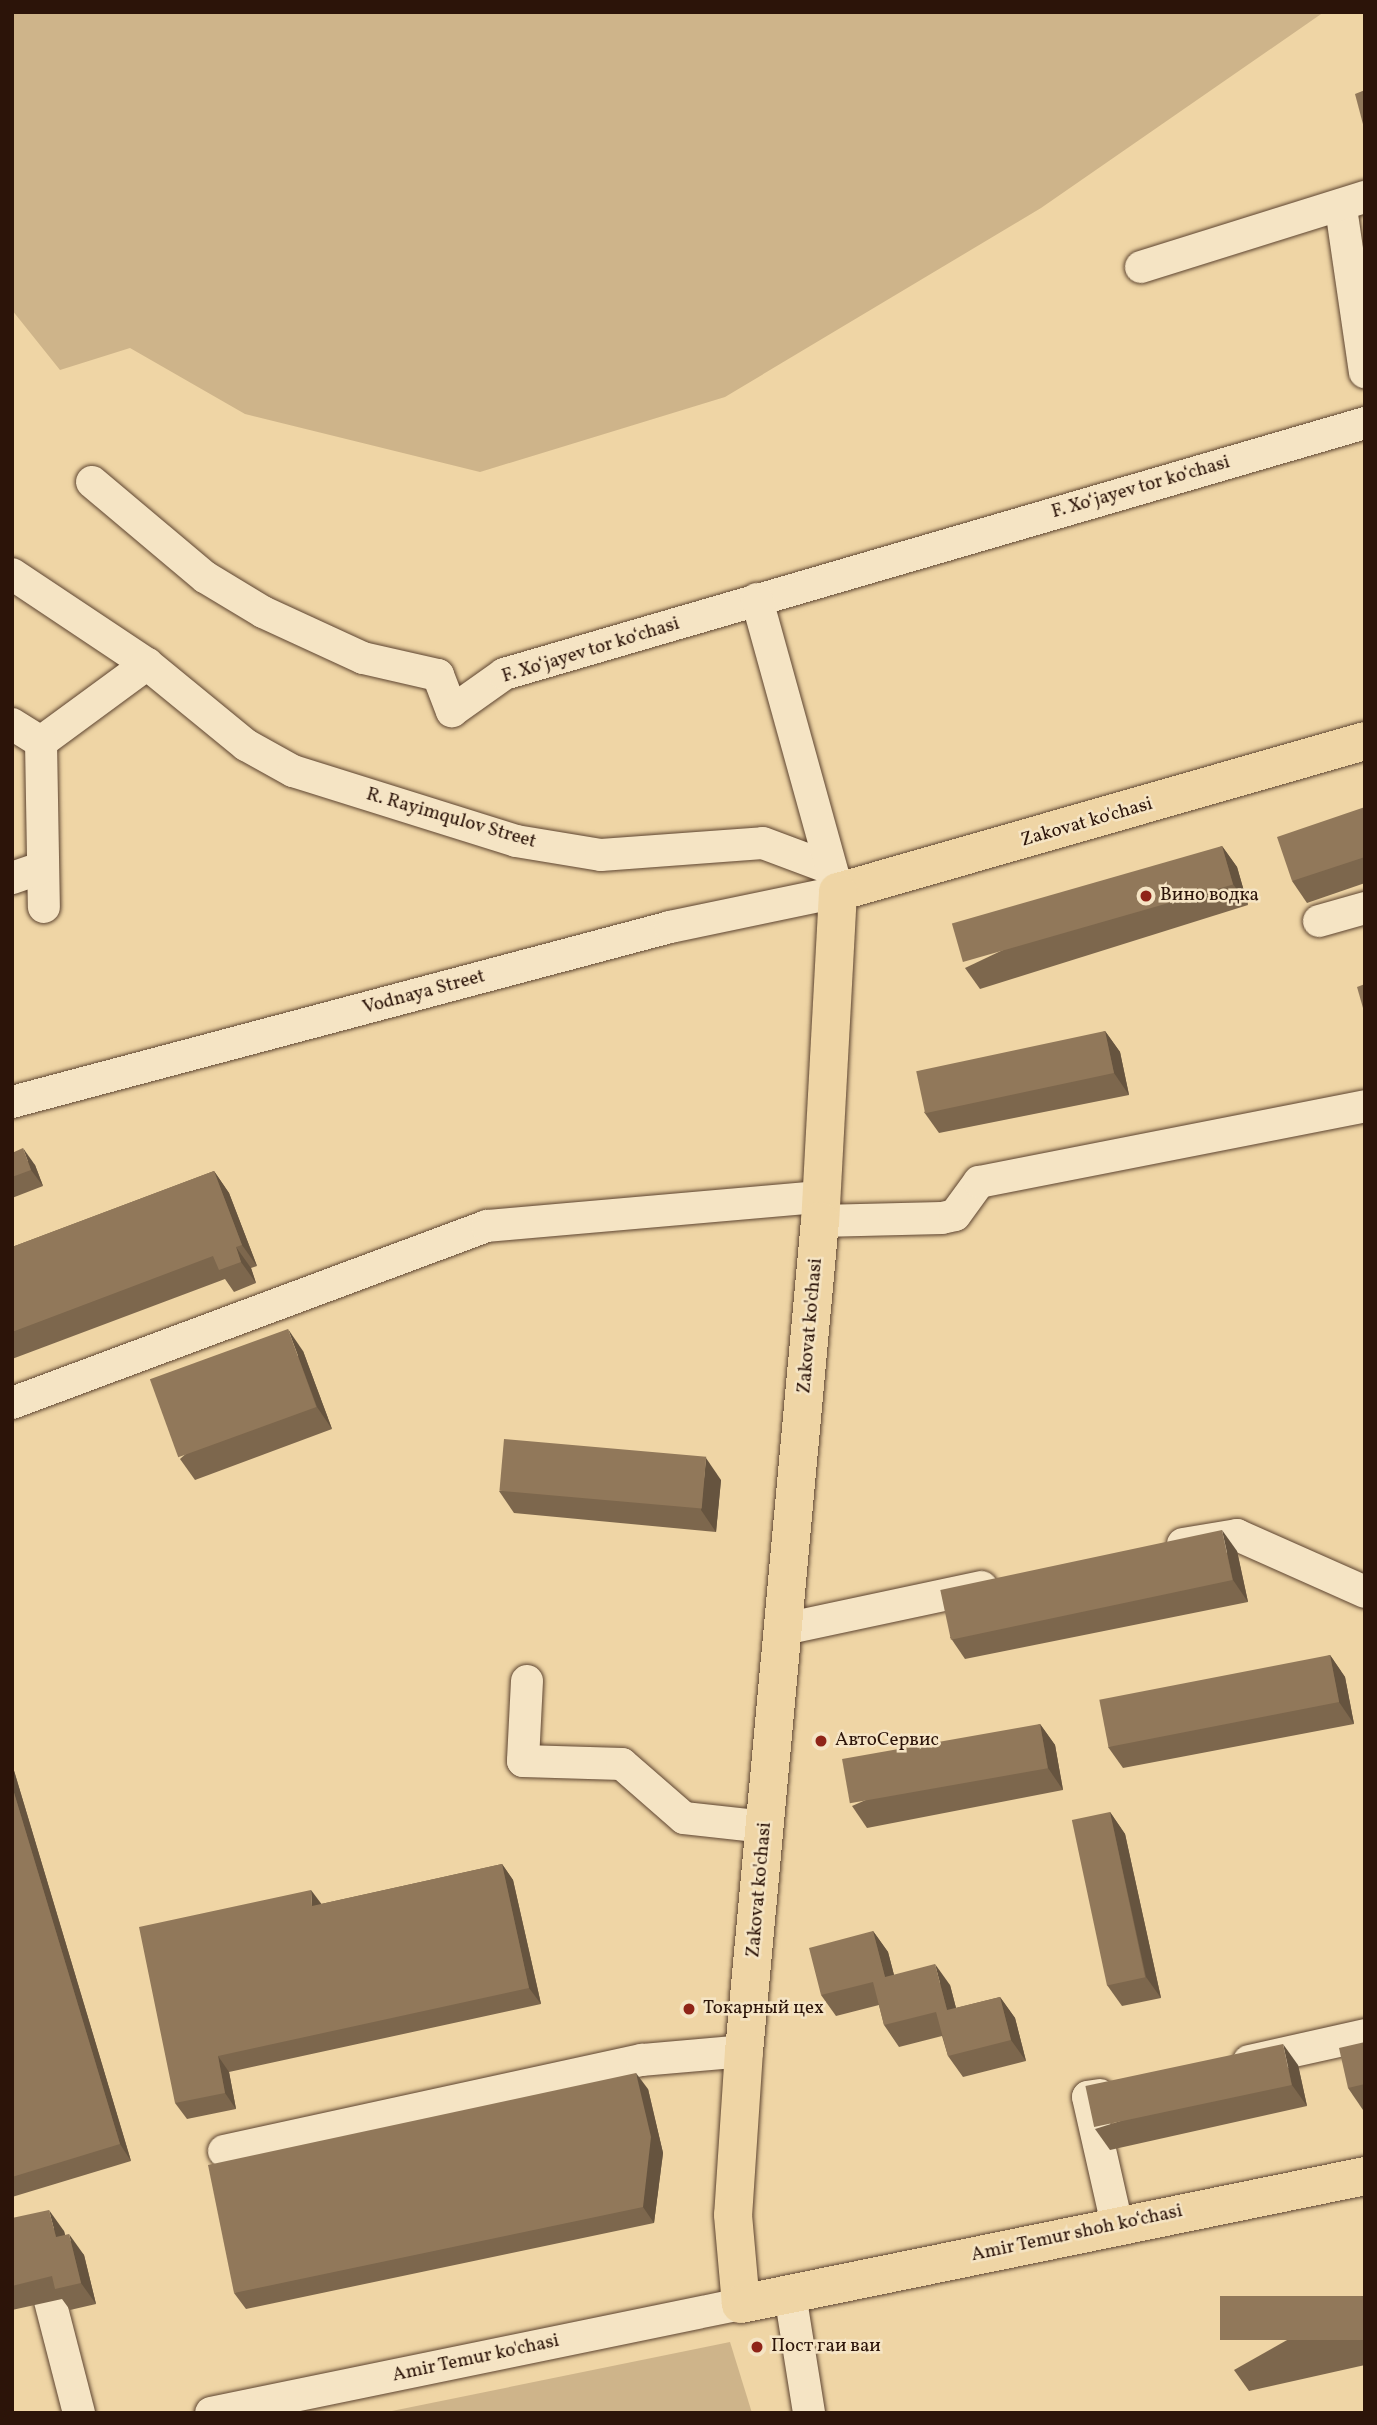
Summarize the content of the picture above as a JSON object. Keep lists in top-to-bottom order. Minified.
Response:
{"streets":{"main road":["Zakovat ko'chasi","Amir Temur shoh ko‘chasi"],"street":["F. Xo‘jayev tor ko‘chasi","R. Rayimqulov Street","Vodnaya Street","Amir Temur ko'chasi"]},"crossings":[["R. Rayimqulov Street","Zakovat ko'chasi"],["R. Rayimqulov Street","Vodnaya Street"],["Zakovat ko'chasi","Vodnaya Street"],["Zakovat ko'chasi","Amir Temur shoh ko‘chasi"],["Zakovat ko'chasi","Amir Temur ko'chasi"],["Amir Temur shoh ko‘chasi","Amir Temur ko'chasi"]],"places":["Вино водка","АвтоСервис","Токарный цех","Пост гаи ваи"]}
